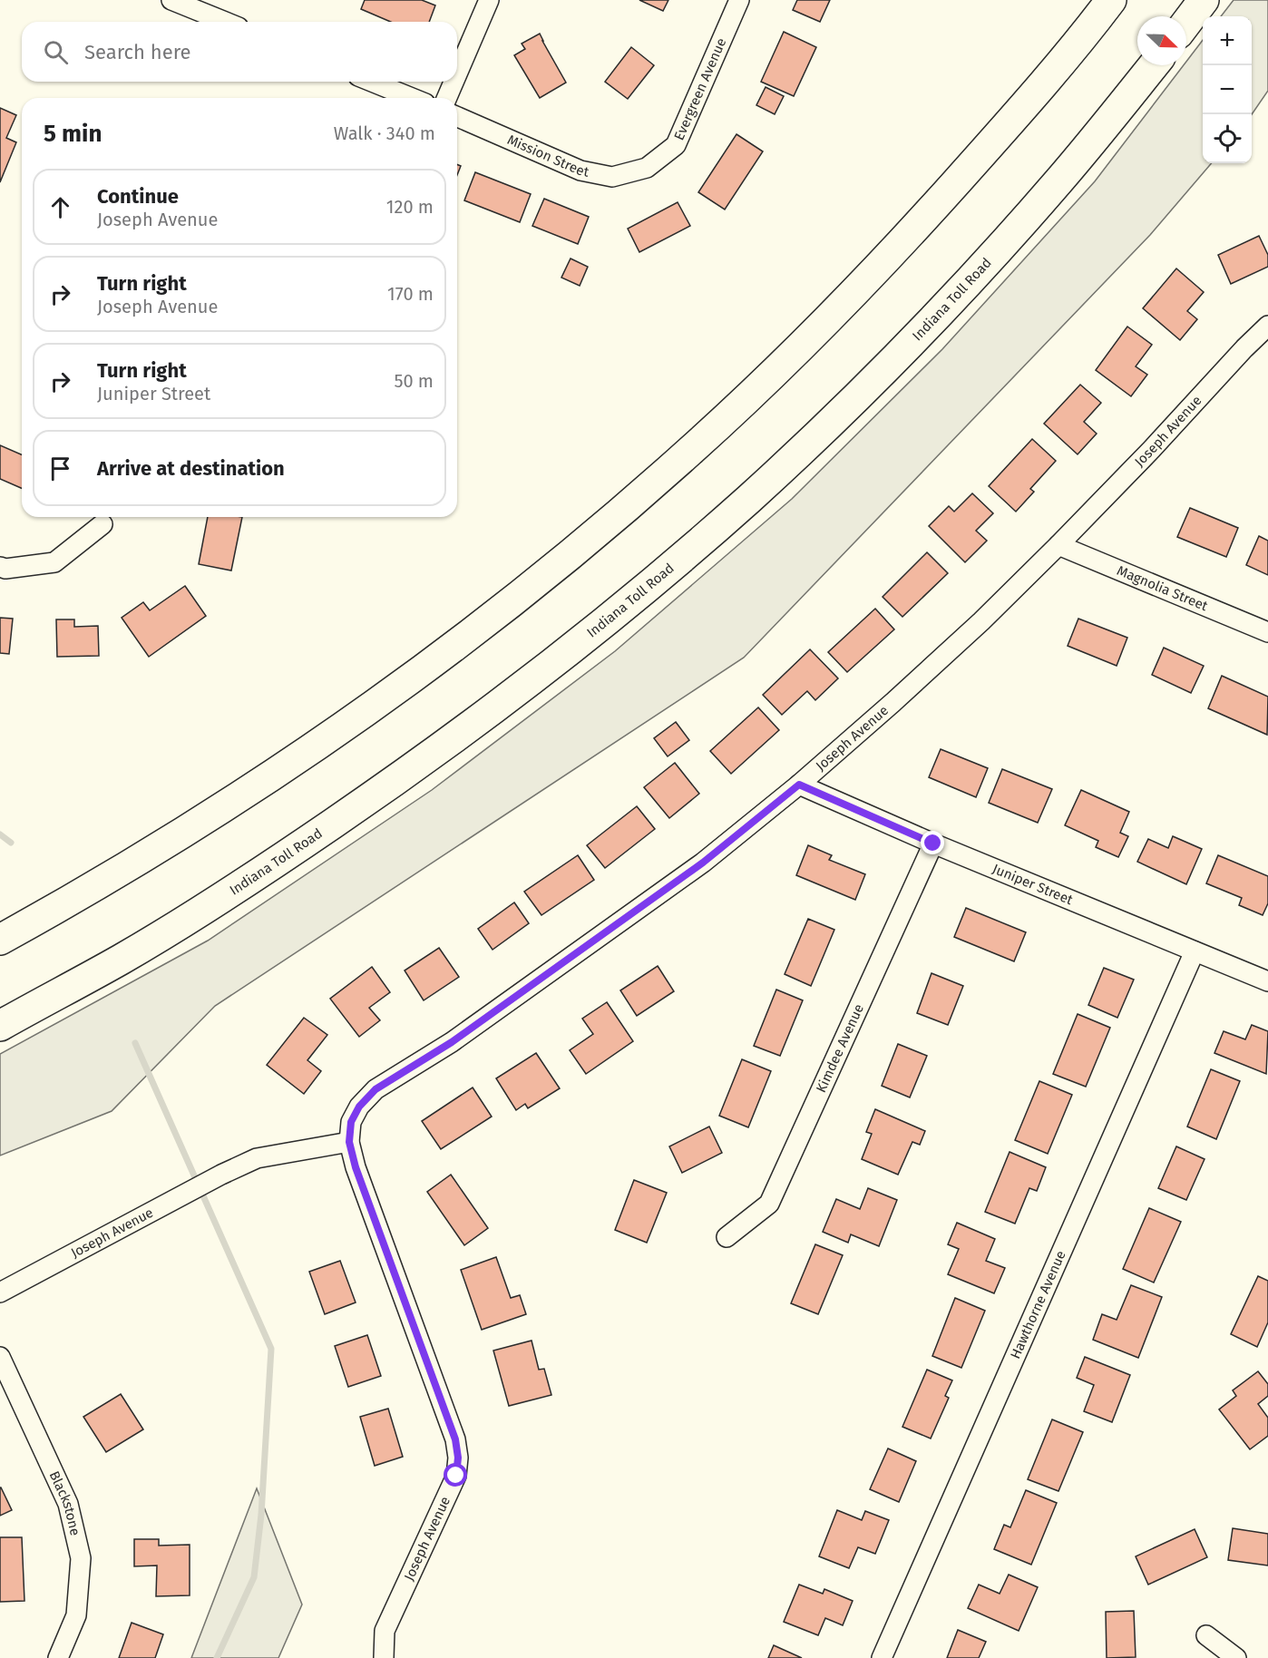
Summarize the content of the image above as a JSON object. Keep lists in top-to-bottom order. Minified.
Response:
{"streets":{"highway":["Indiana Toll Road"],"street":["Evergreen Avenue","Mission Street","Joseph Avenue","Magnolia Street","Juniper Street","Kimdee Avenue","Hawthorne Avenue","Blackstone"]},"crossings":[["Evergreen Avenue","Mission Street"],["Joseph Avenue","Magnolia Street"],["Joseph Avenue","Juniper Street"],["Juniper Street","Kimdee Avenue"],["Juniper Street","Hawthorne Avenue"]],"north":"bottom right","page":{"map_buttons":["+","−"],"search":"Search here","heading":["5 min","Walk · 340 m"],"list":[["Continue","Joseph Avenue","120 m"],["Turn right","Joseph Avenue","170 m"],["Turn right","Juniper Street","50 m"],"Arrive at destination"]}}
